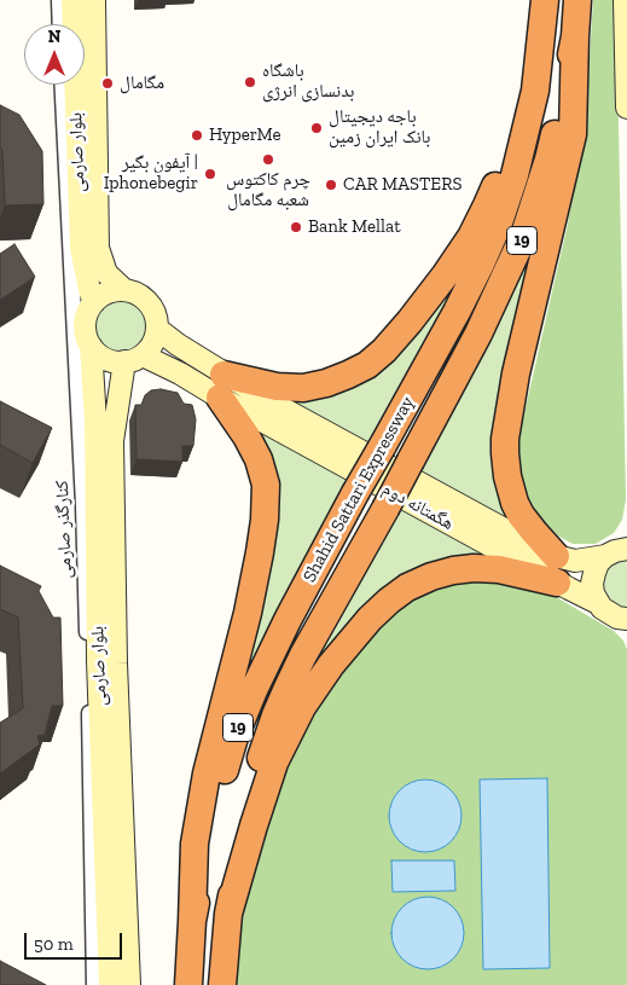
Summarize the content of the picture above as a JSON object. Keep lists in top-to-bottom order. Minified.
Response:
{"streets":{"highway":["19","Shahid Sattari Expressway"],"street":["بلوار صارمی","هگمتانه دوم"]},"crossings":[["بلوار صارمی","هگمتانه دوم"]],"places":["باشگاه بدنسازی انرژی","مگامال","باجه دیجیتال بانک ایران زمین","HyperMe","چرم کاکتوس شعبه مگامال","آیفون بگیر | Iphonebegir","CAR MASTERS","Bank Mellat"],"scale_bar":"50 m","north":"top"}
